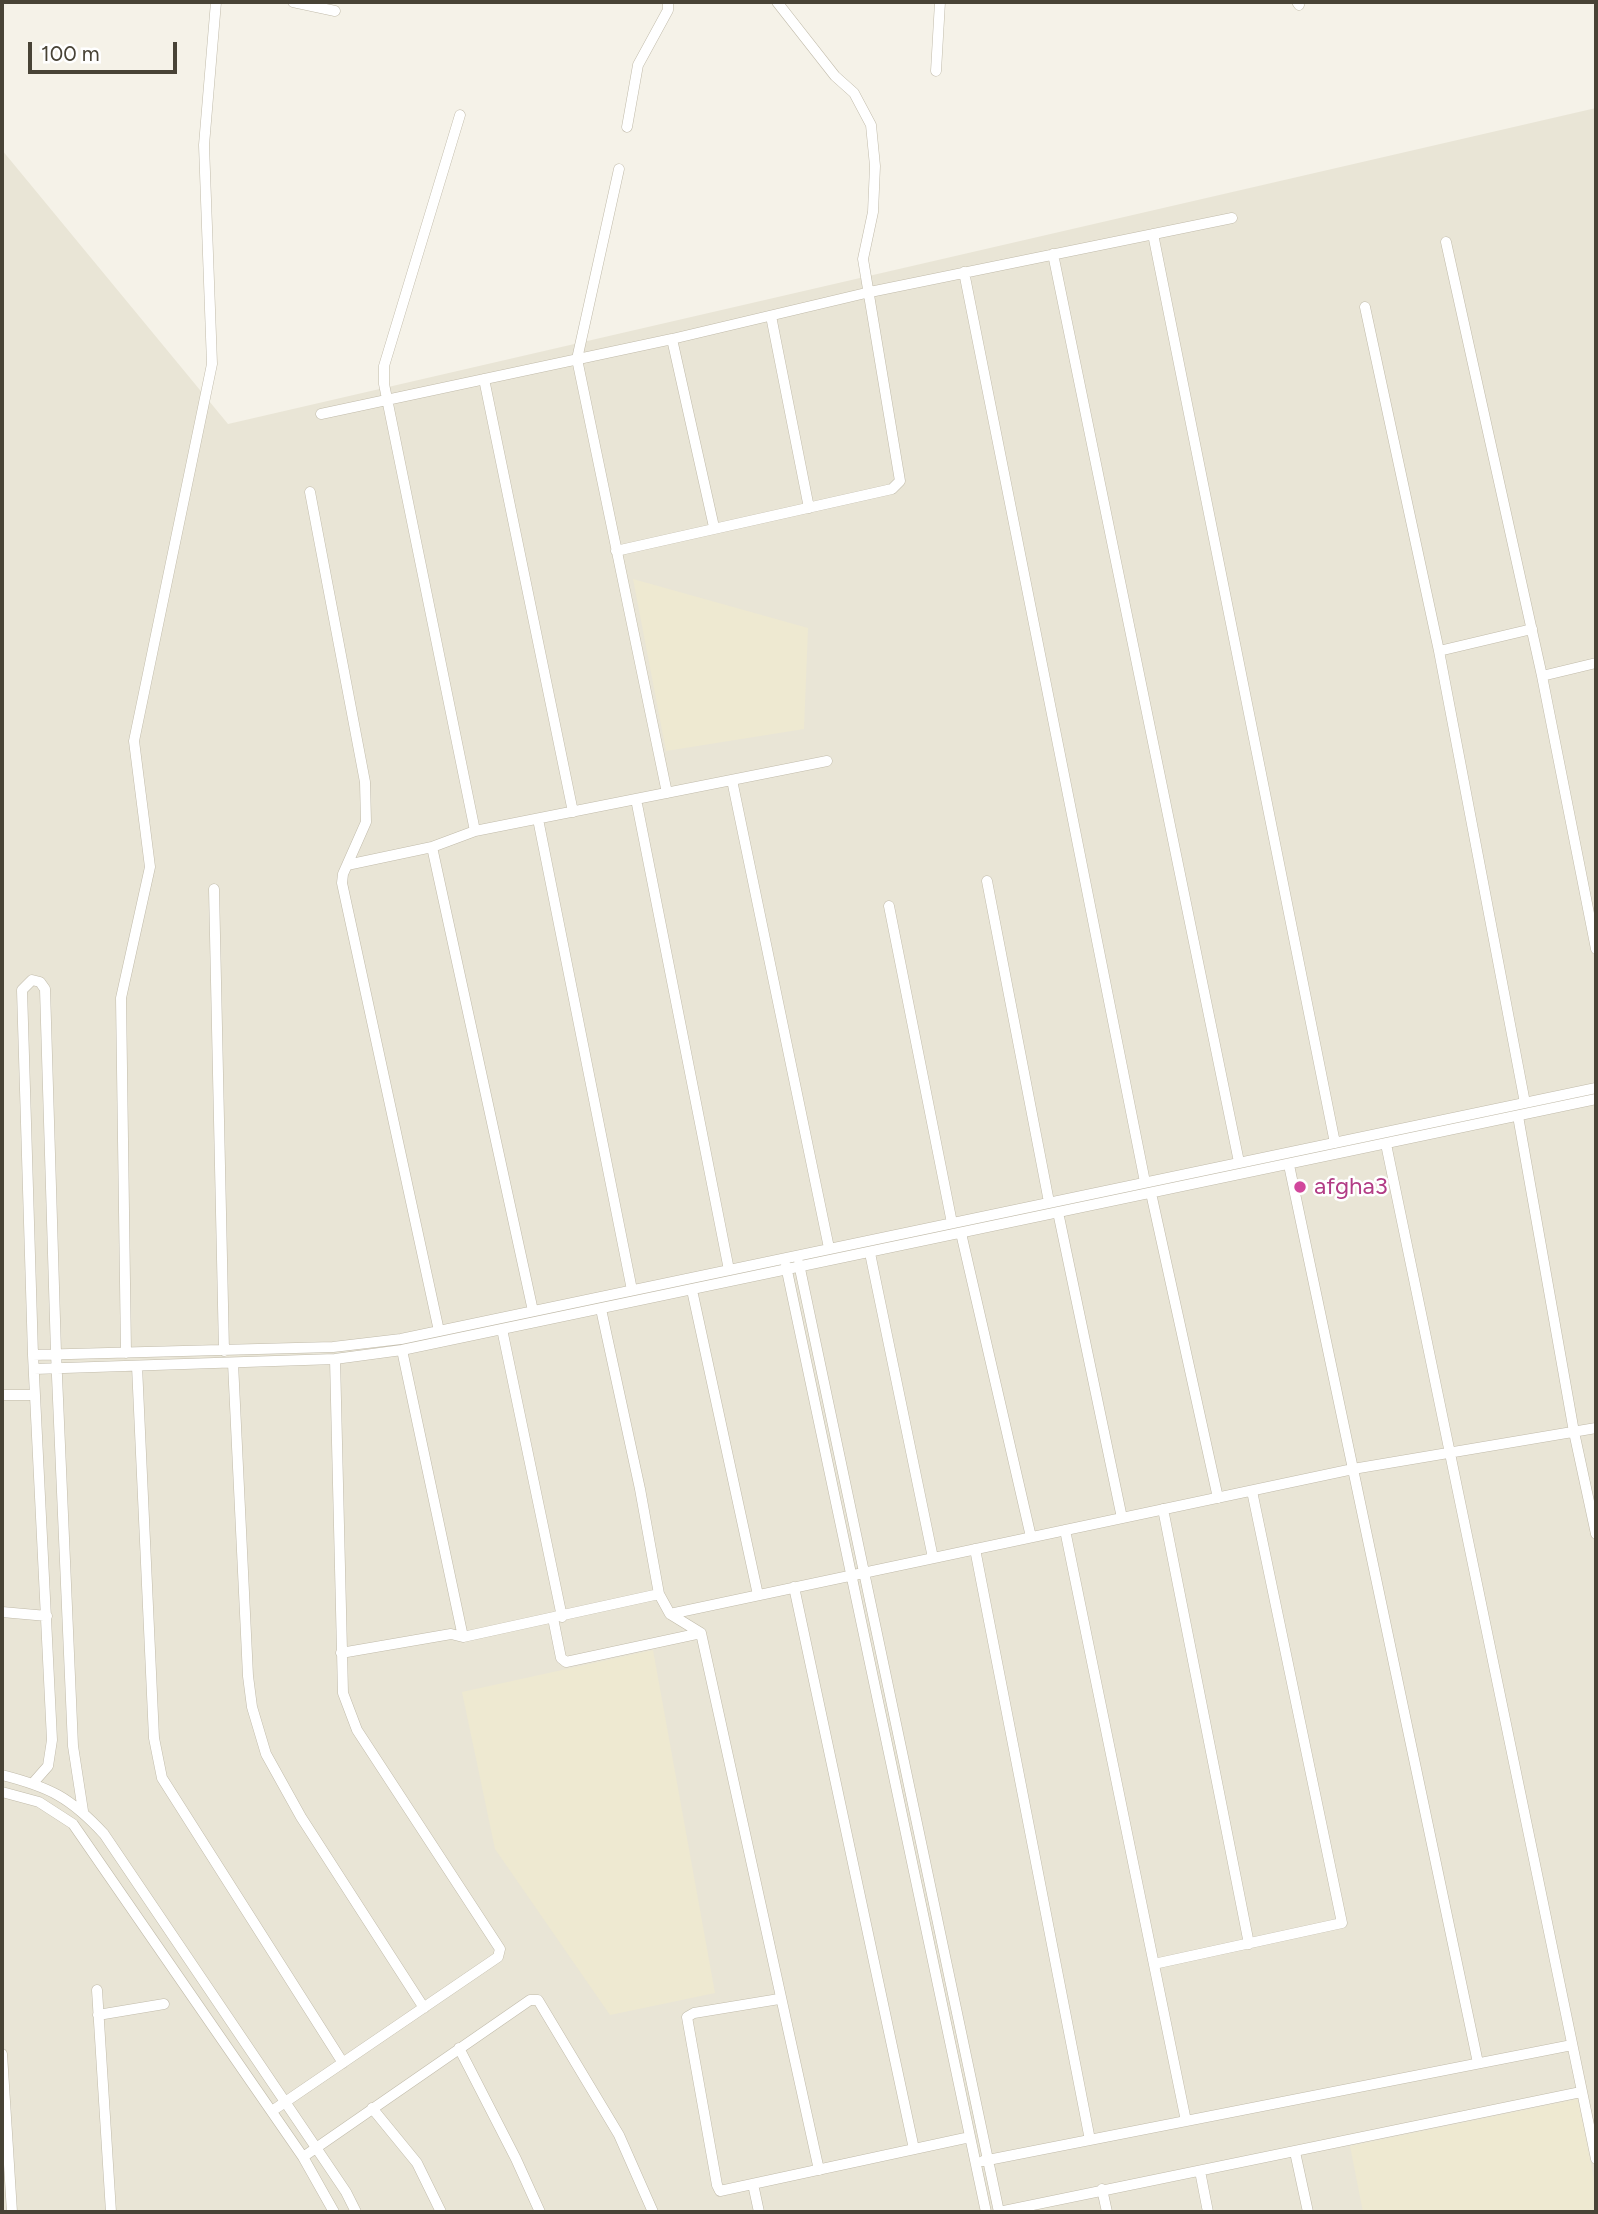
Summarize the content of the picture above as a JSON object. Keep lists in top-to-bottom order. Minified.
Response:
{"places":["afgha3"],"scale_bar":"100 m"}
